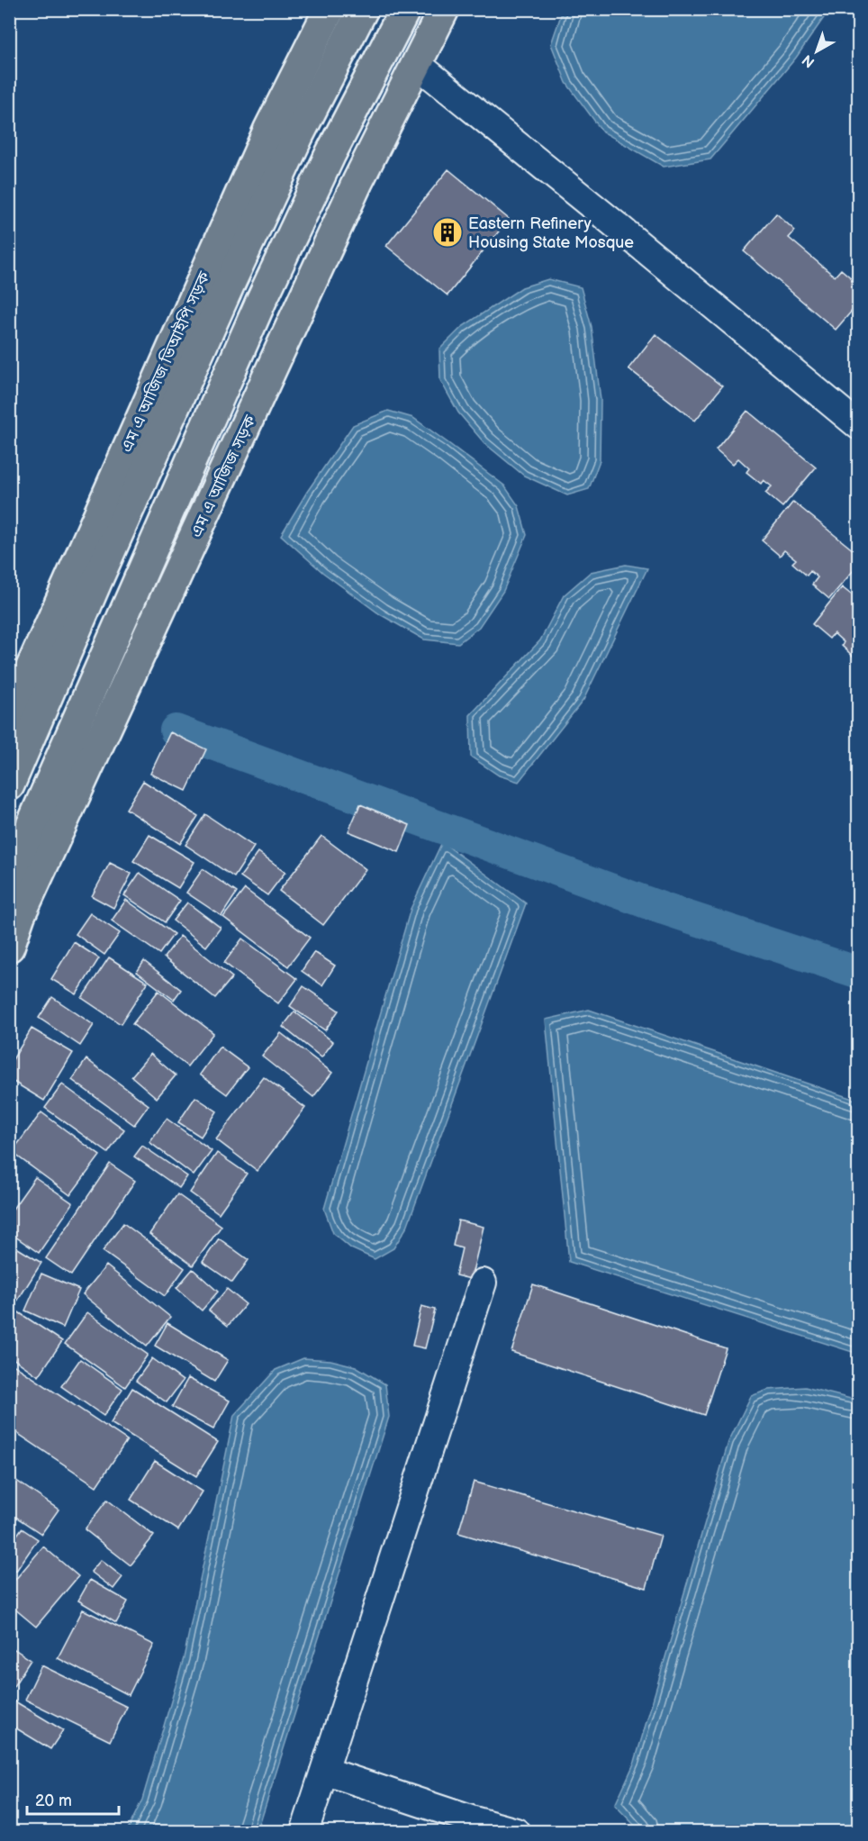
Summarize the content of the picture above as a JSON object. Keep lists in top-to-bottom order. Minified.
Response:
{"streets":{"main road":["এম এ আজিজ ভিআইপি সড়ক","এম এ আজিজ সড়ক"]},"places":{"building":["Eastern Refinery Housing State Mosque"]},"scale_bar":"20 m","north":"bottom left"}
